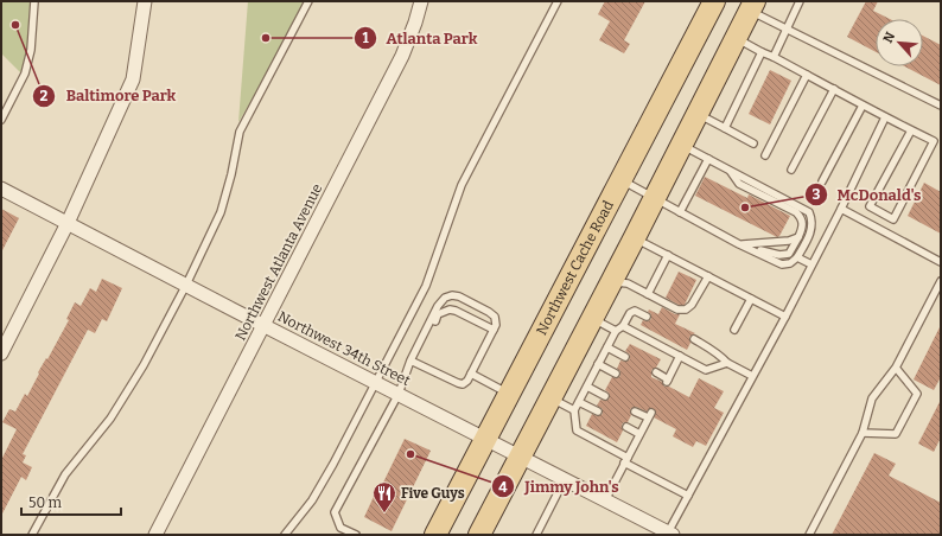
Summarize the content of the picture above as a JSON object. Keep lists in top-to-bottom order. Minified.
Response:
{"streets":{"main road":["Northwest Cache Road"],"street":["Northwest Atlanta Avenue","Northwest 34th Street"]},"crossings":[["Northwest Atlanta Avenue","Northwest 34th Street"],["Northwest Cache Road","Northwest 34th Street"]],"places":{"other":["Baltimore Park","Atlanta Park","McDonald's","Jimmy John's"],"restaurant":["Five Guys"]},"scale_bar":"50 m","north":"top left"}
